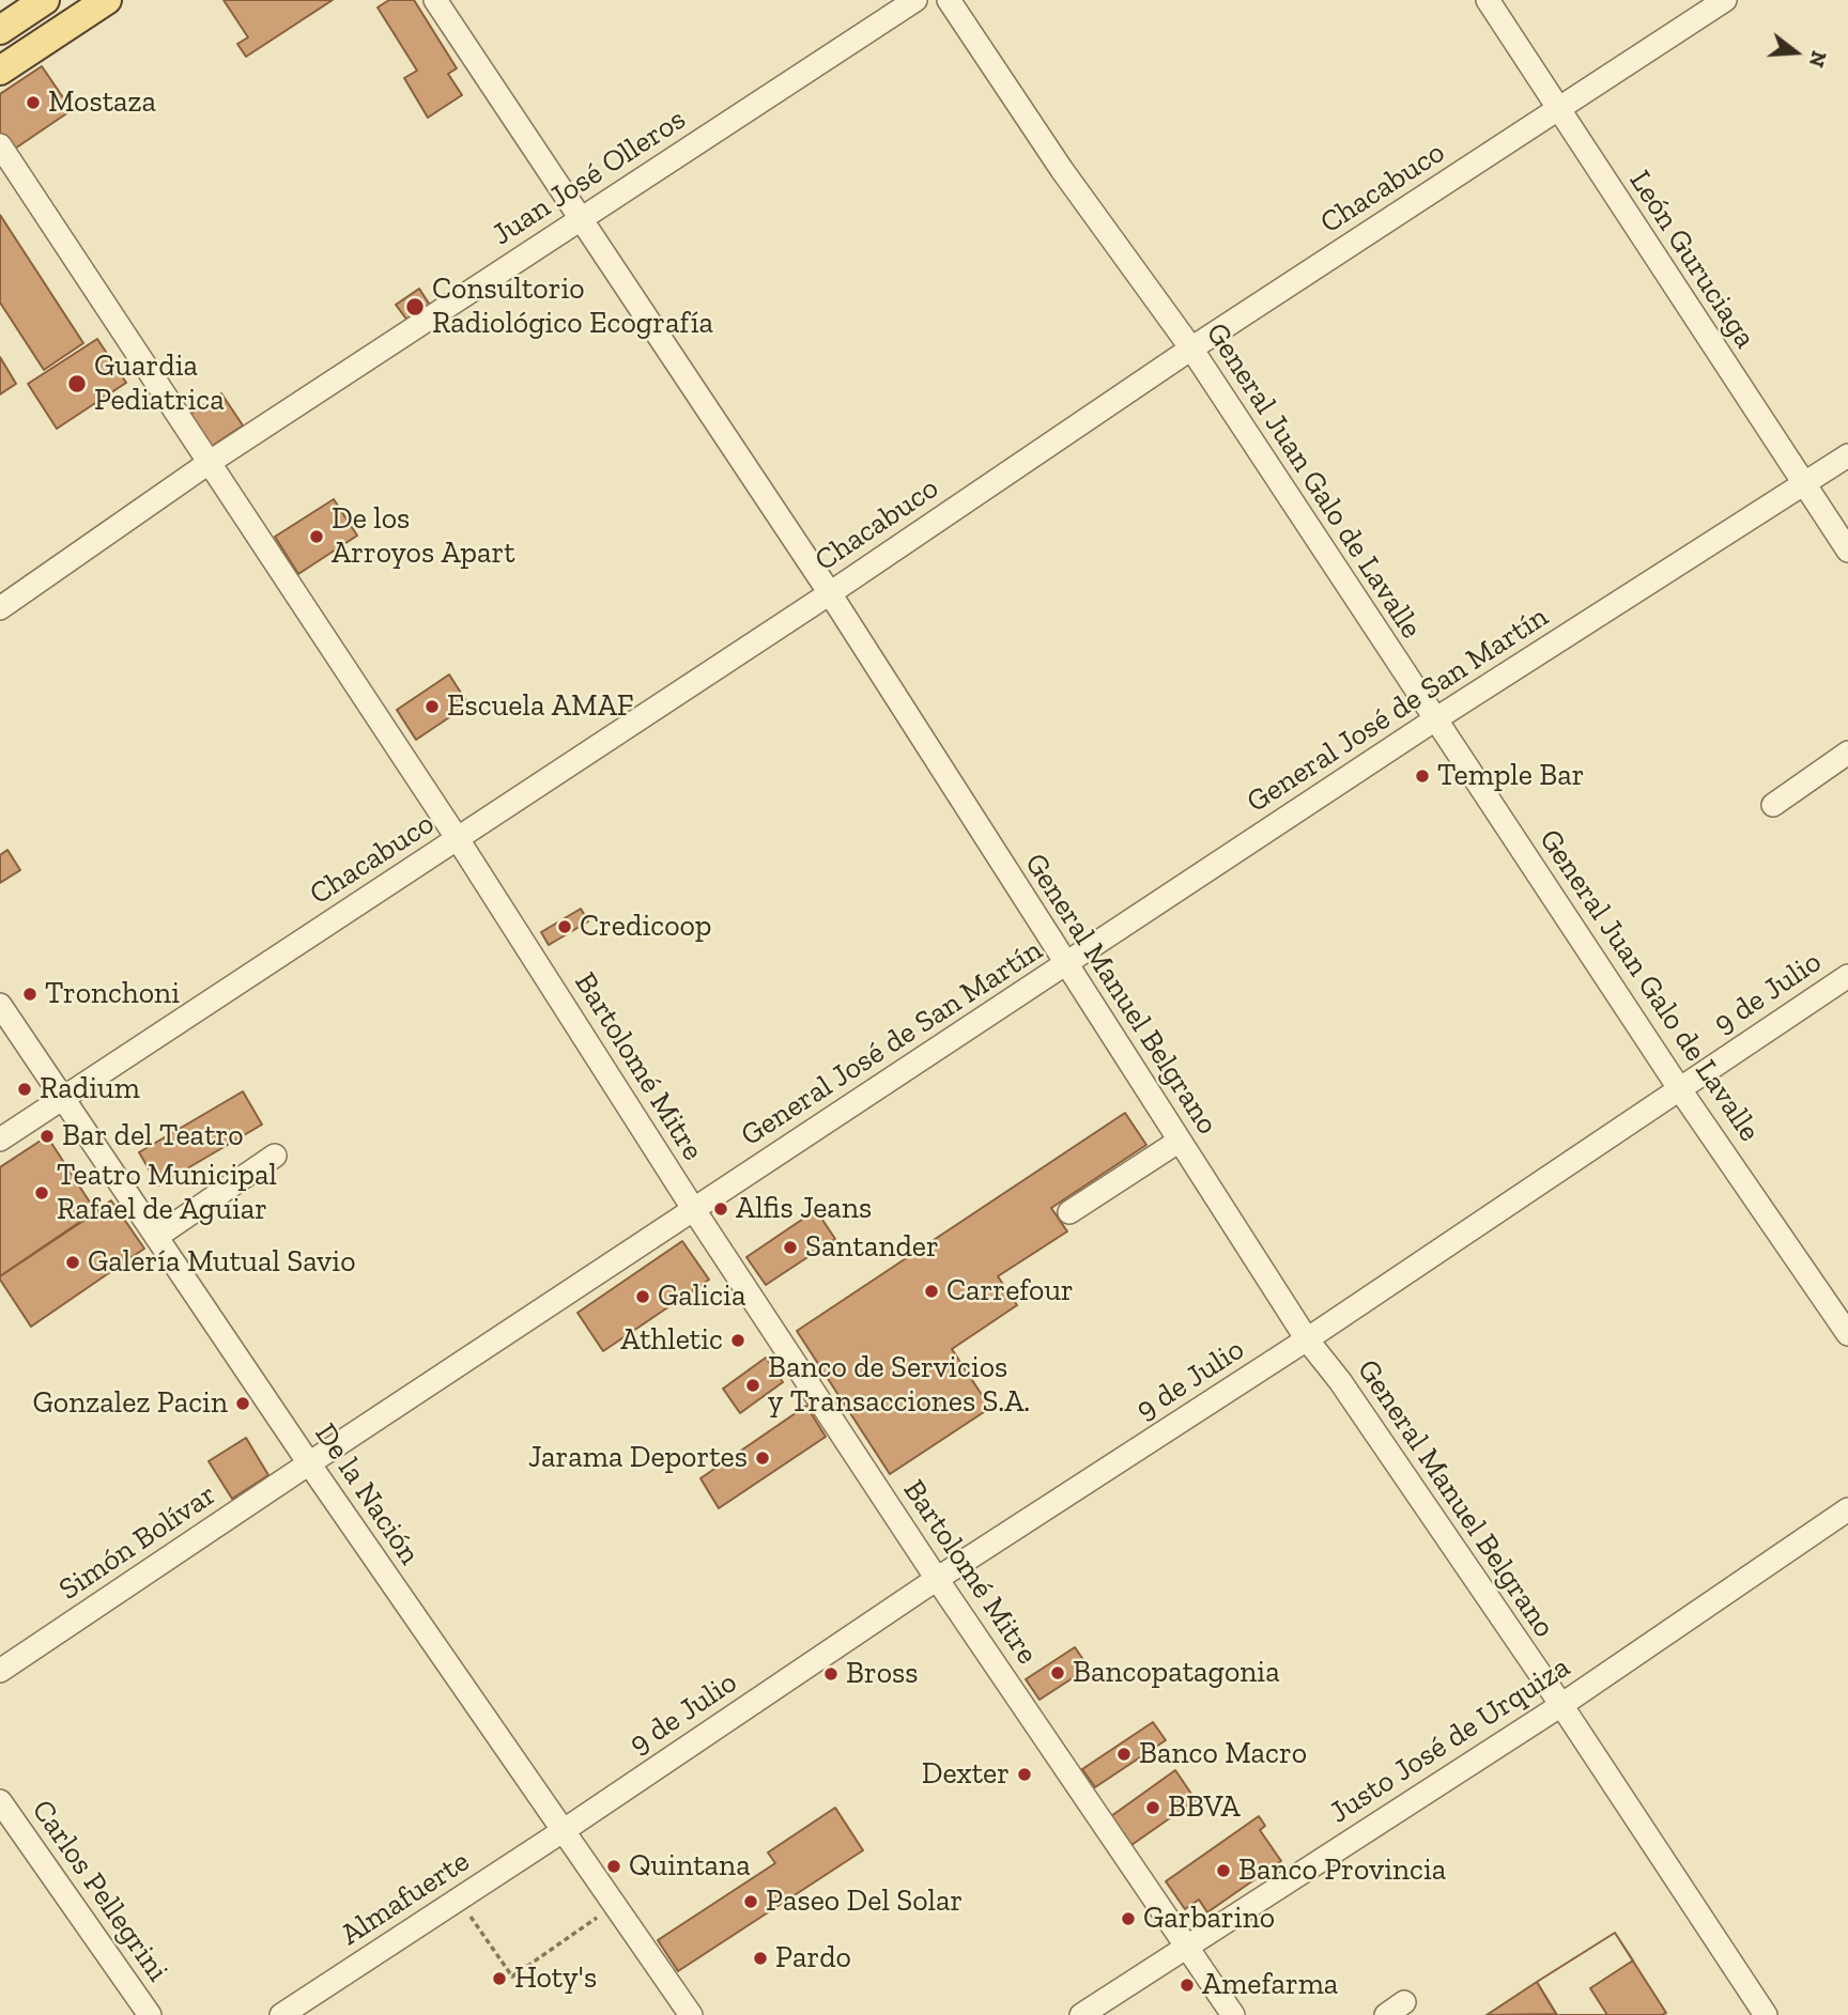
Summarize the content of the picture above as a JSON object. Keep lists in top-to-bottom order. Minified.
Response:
{"streets":{"street":["Juan José Olleros","Chacabuco","León Guruciaga","General Juan Galo de Lavalle","General José de San Martín","9 de Julio","General Manuel Belgrano","Bartolomé Mitre","De la Nación","Simón Bolívar","Justo José de Urquiza","Carlos Pellegrini","Almafuerte"]},"crossings":[["Juan José Olleros","General Manuel Belgrano"],["Juan José Olleros","Bartolomé Mitre"],["Chacabuco","León Guruciaga"],["Chacabuco","General Juan Galo de Lavalle"],["Chacabuco","General Manuel Belgrano"],["Chacabuco","Bartolomé Mitre"],["Chacabuco","De la Nación"],["León Guruciaga","General José de San Martín"],["General Juan Galo de Lavalle","General José de San Martín"],["General Juan Galo de Lavalle","9 de Julio"],["General José de San Martín","General Manuel Belgrano"],["General José de San Martín","Bartolomé Mitre"],["General José de San Martín","De la Nación"],["General José de San Martín","Simón Bolívar"],["9 de Julio","General Manuel Belgrano"],["9 de Julio","Bartolomé Mitre"],["9 de Julio","De la Nación"],["9 de Julio","Almafuerte"],["General Manuel Belgrano","Justo José de Urquiza"],["Bartolomé Mitre","Justo José de Urquiza"],["De la Nación","Simón Bolívar"],["De la Nación","Almafuerte"]],"places":["Mostaza","Consultorio Radiológico Ecografía","Guardia Pediatrica","De los Arroyos Apart","Escuela AMAF","Temple Bar","Credicoop","Tronchoni","Radium","Bar del Teatro","Teatro Municipal Rafael de Aguiar","Alfis Jeans","Santander","Galería Mutual Savio","Carrefour","Galicia","Athletic","Banco de Servicios y Transacciones S.A.","Gonzalez Pacin","Jarama Deportes","Bancopatagonia","Bross","Banco Macro","Dexter","BBVA","Quintana","Banco Provincia","Paseo Del Solar","Garbarino","Pardo","Hoty's","Amefarma"],"north":"right"}
